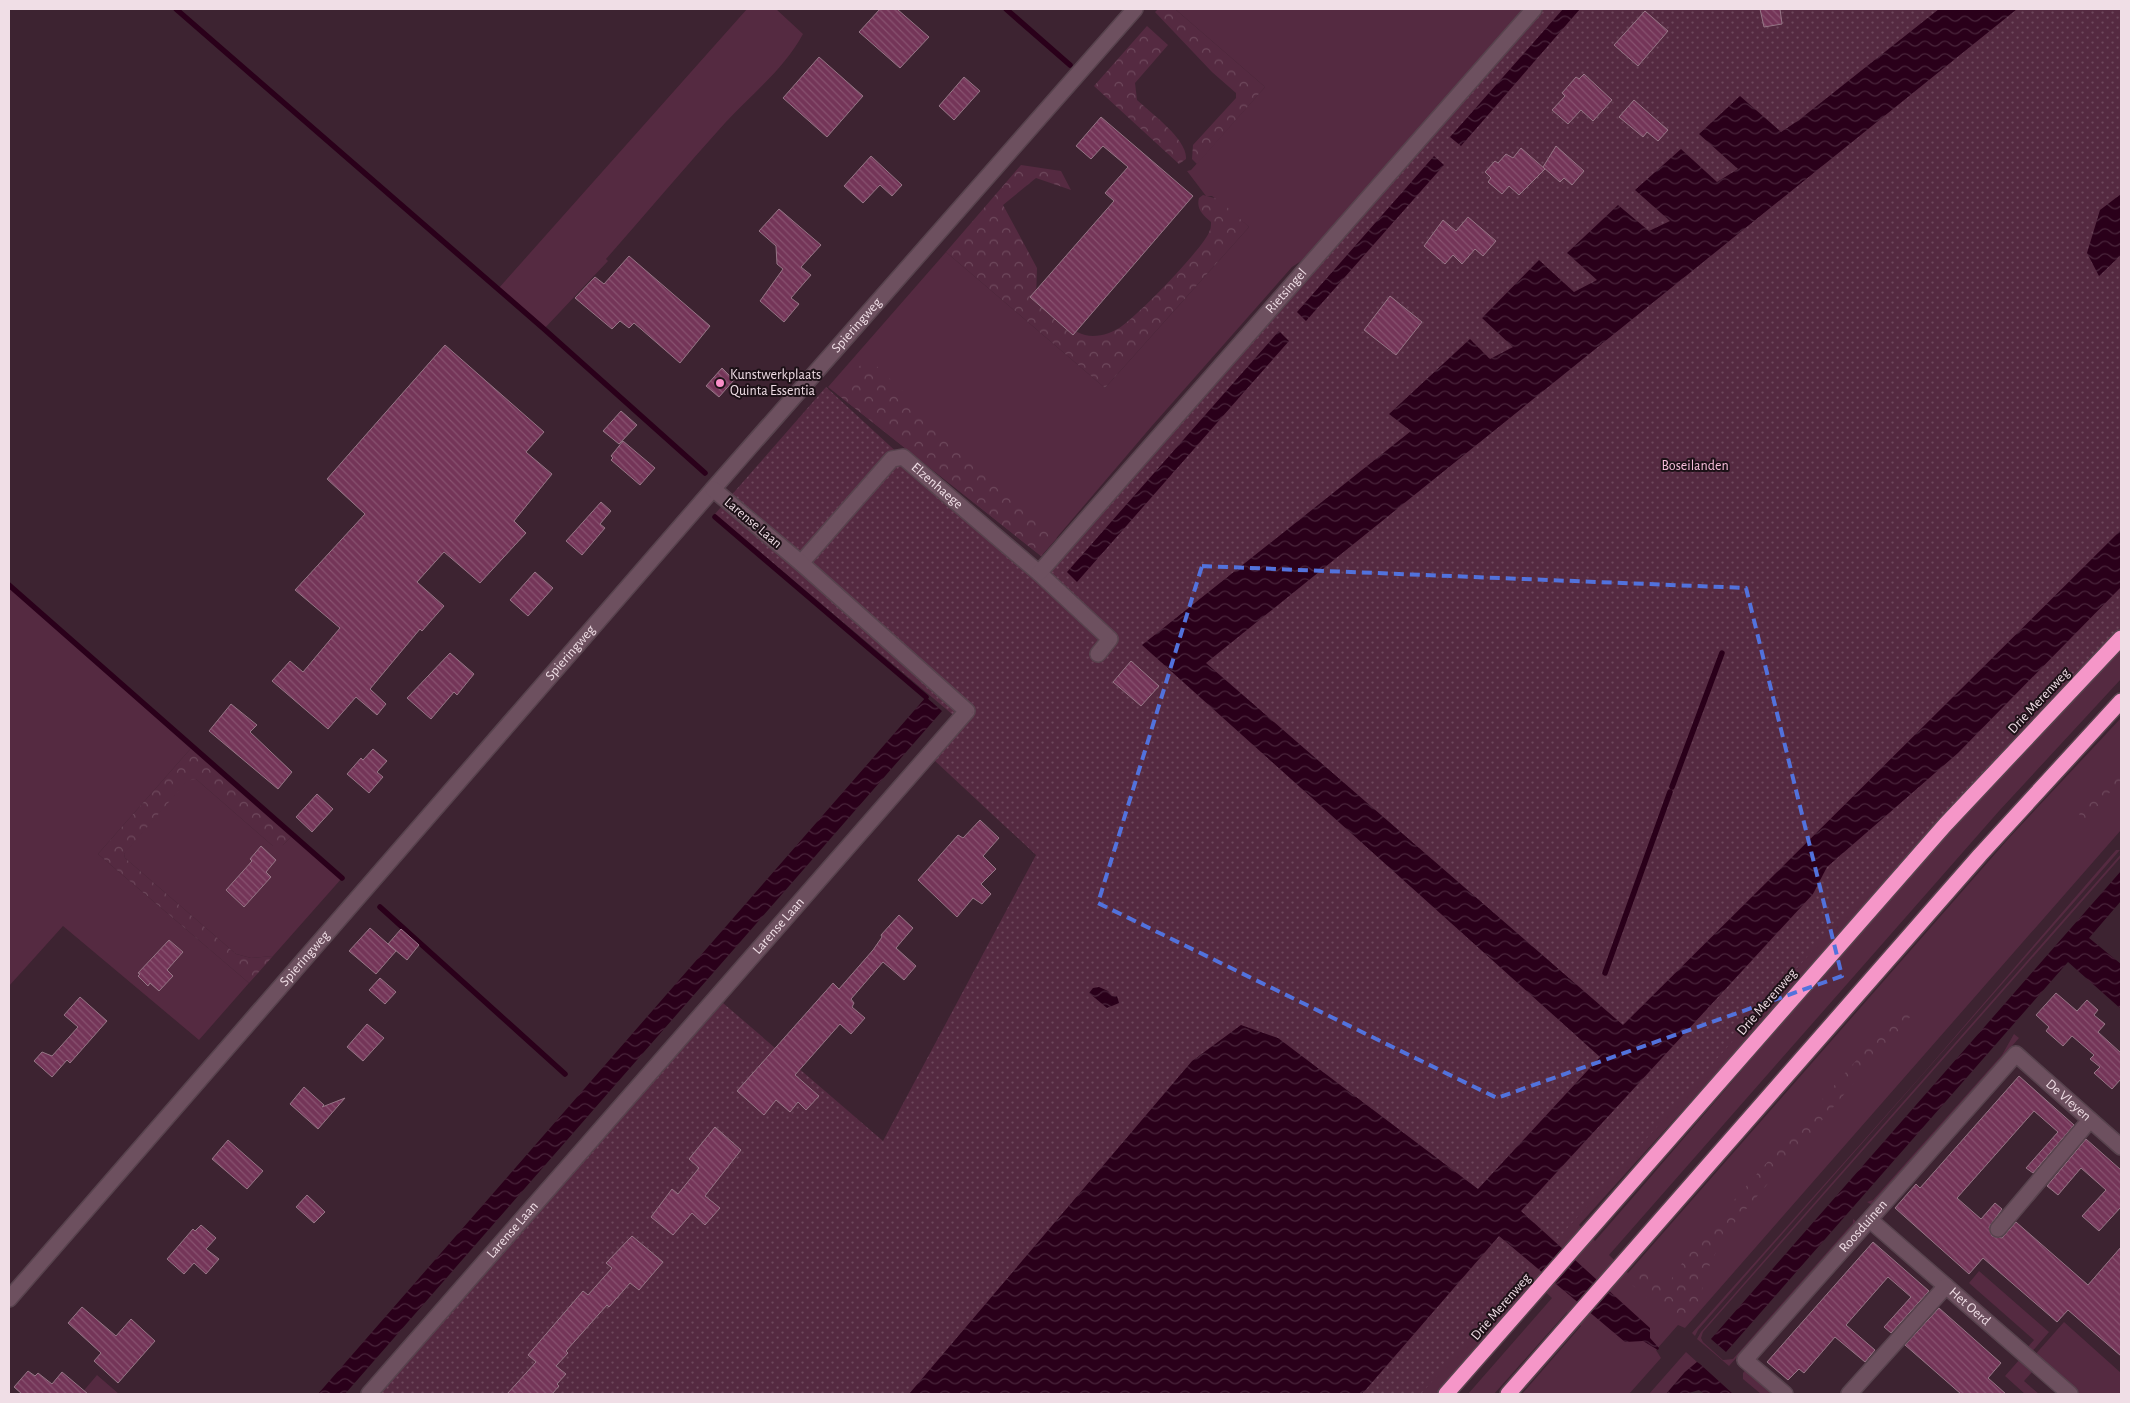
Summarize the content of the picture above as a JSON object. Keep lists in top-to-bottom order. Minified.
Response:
{"streets":{"highway":["Drie Merenweg"],"street":["Rietsingel","Spieringweg","Elzenhaege","Larense Laan","De Vleyen","Roosduinen","Het Oerd"]},"crossings":[["Rietsingel","Elzenhaege"],["Spieringweg","Larense Laan"],["Elzenhaege","Larense Laan"],["De Vleyen","Roosduinen"],["Roosduinen","Het Oerd"]],"parks":["Boseilanden"],"places":["Kunstwerkplaats Quinta Essentia"]}
